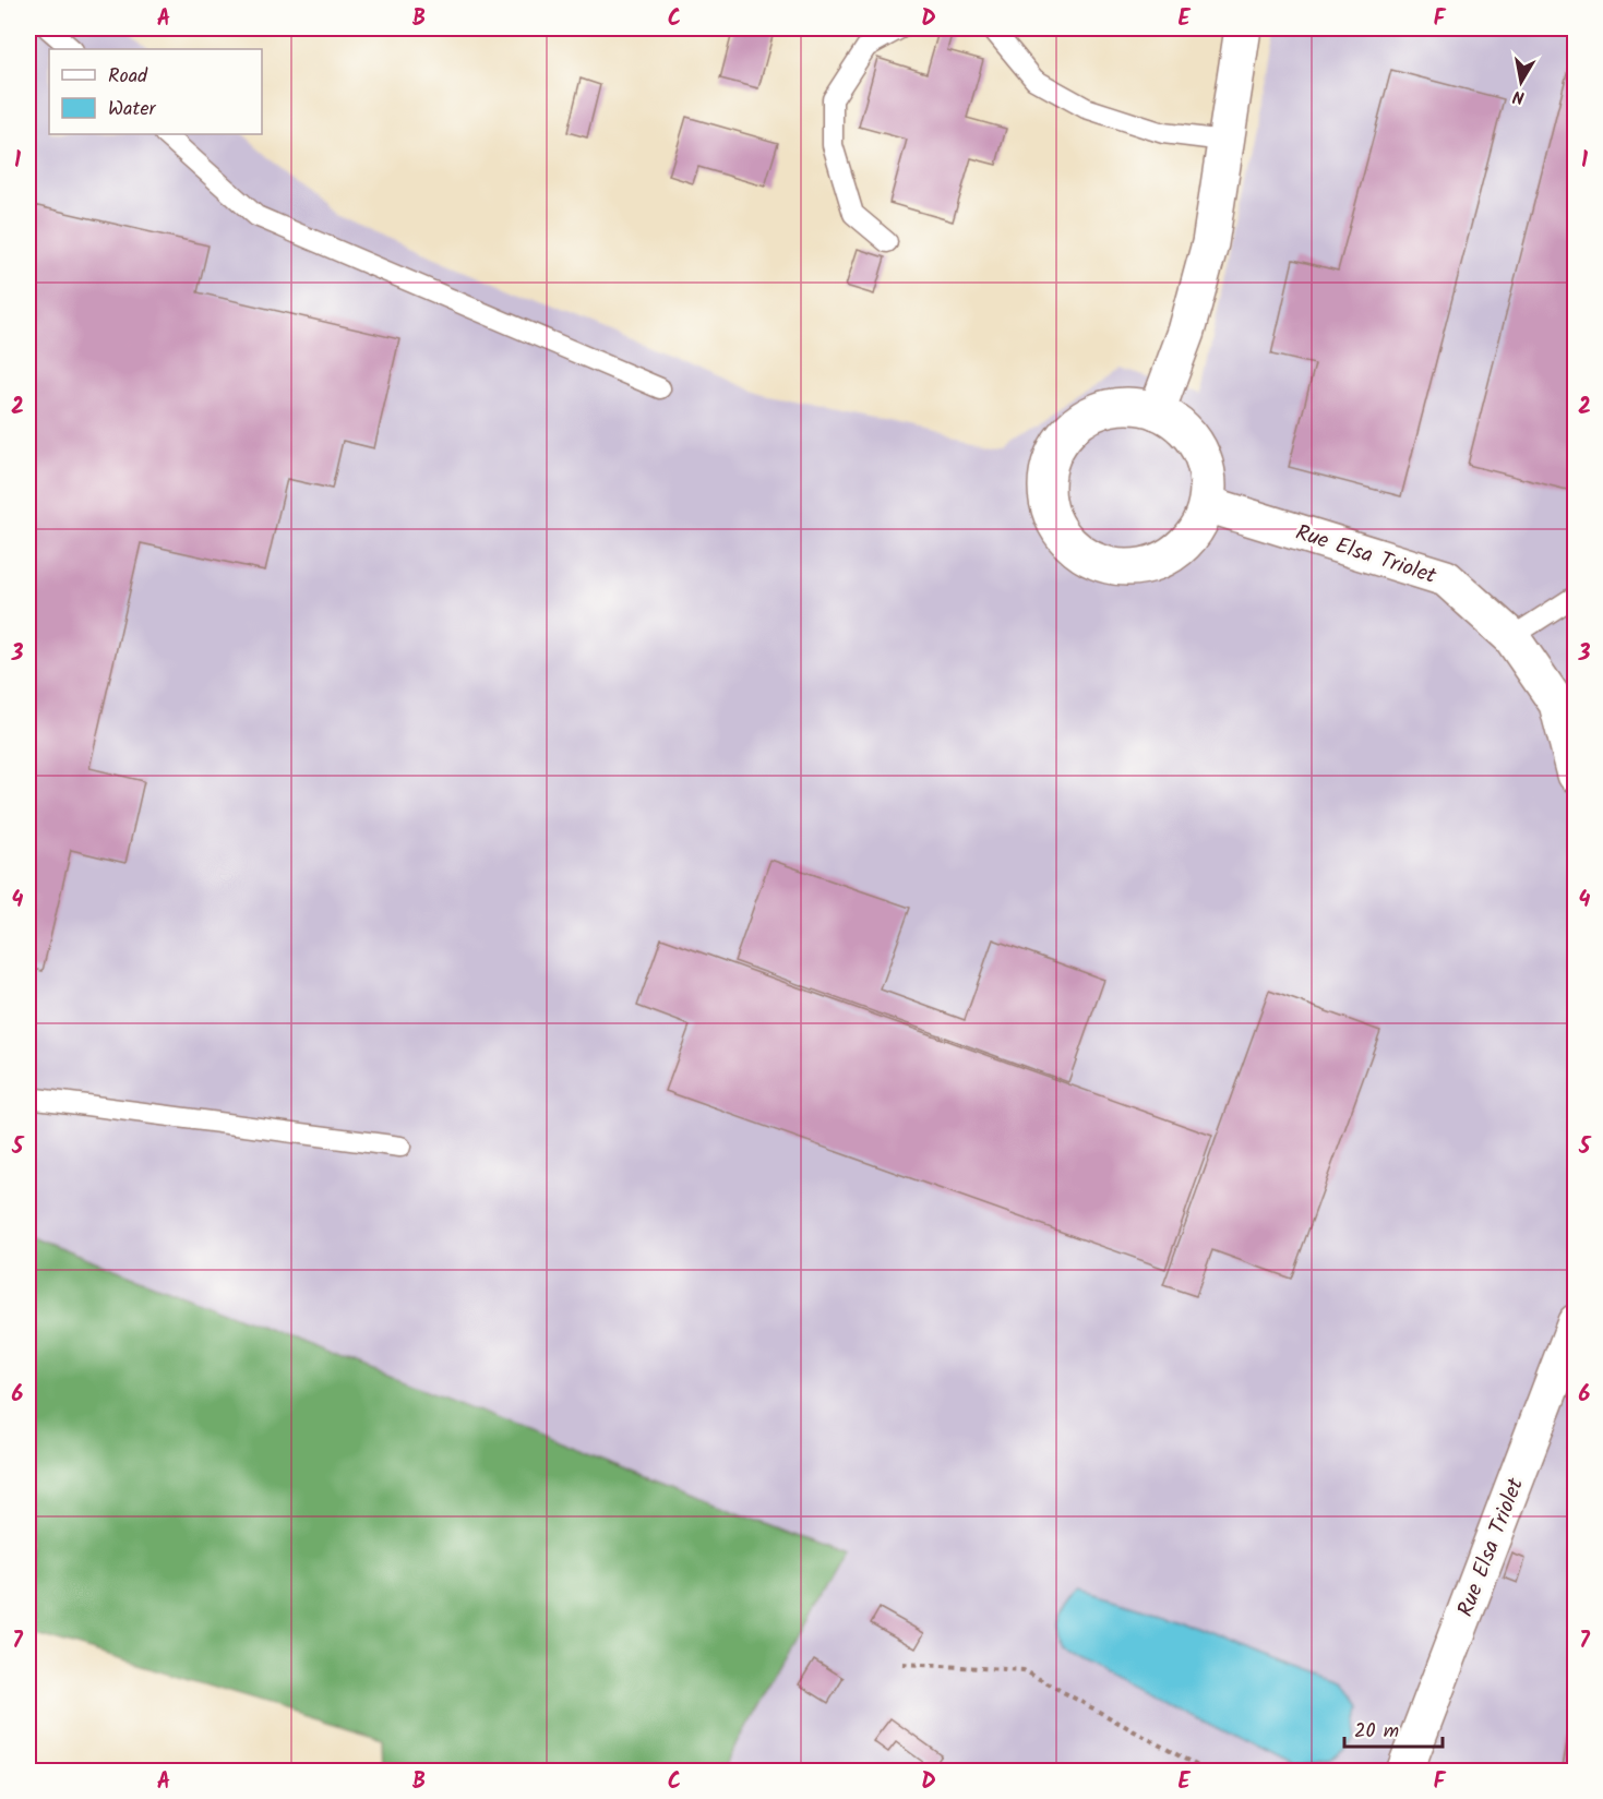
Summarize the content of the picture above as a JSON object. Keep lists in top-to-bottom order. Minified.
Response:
{"streets":{"street":["Rue Elsa Triolet"]},"legend":["Road","Water"],"scale_bar":"20 m","north":"bottom","grid":{"columns":["A","B","C","D","E","F"],"rows":["1","2","3","4","5","6","7"]}}
